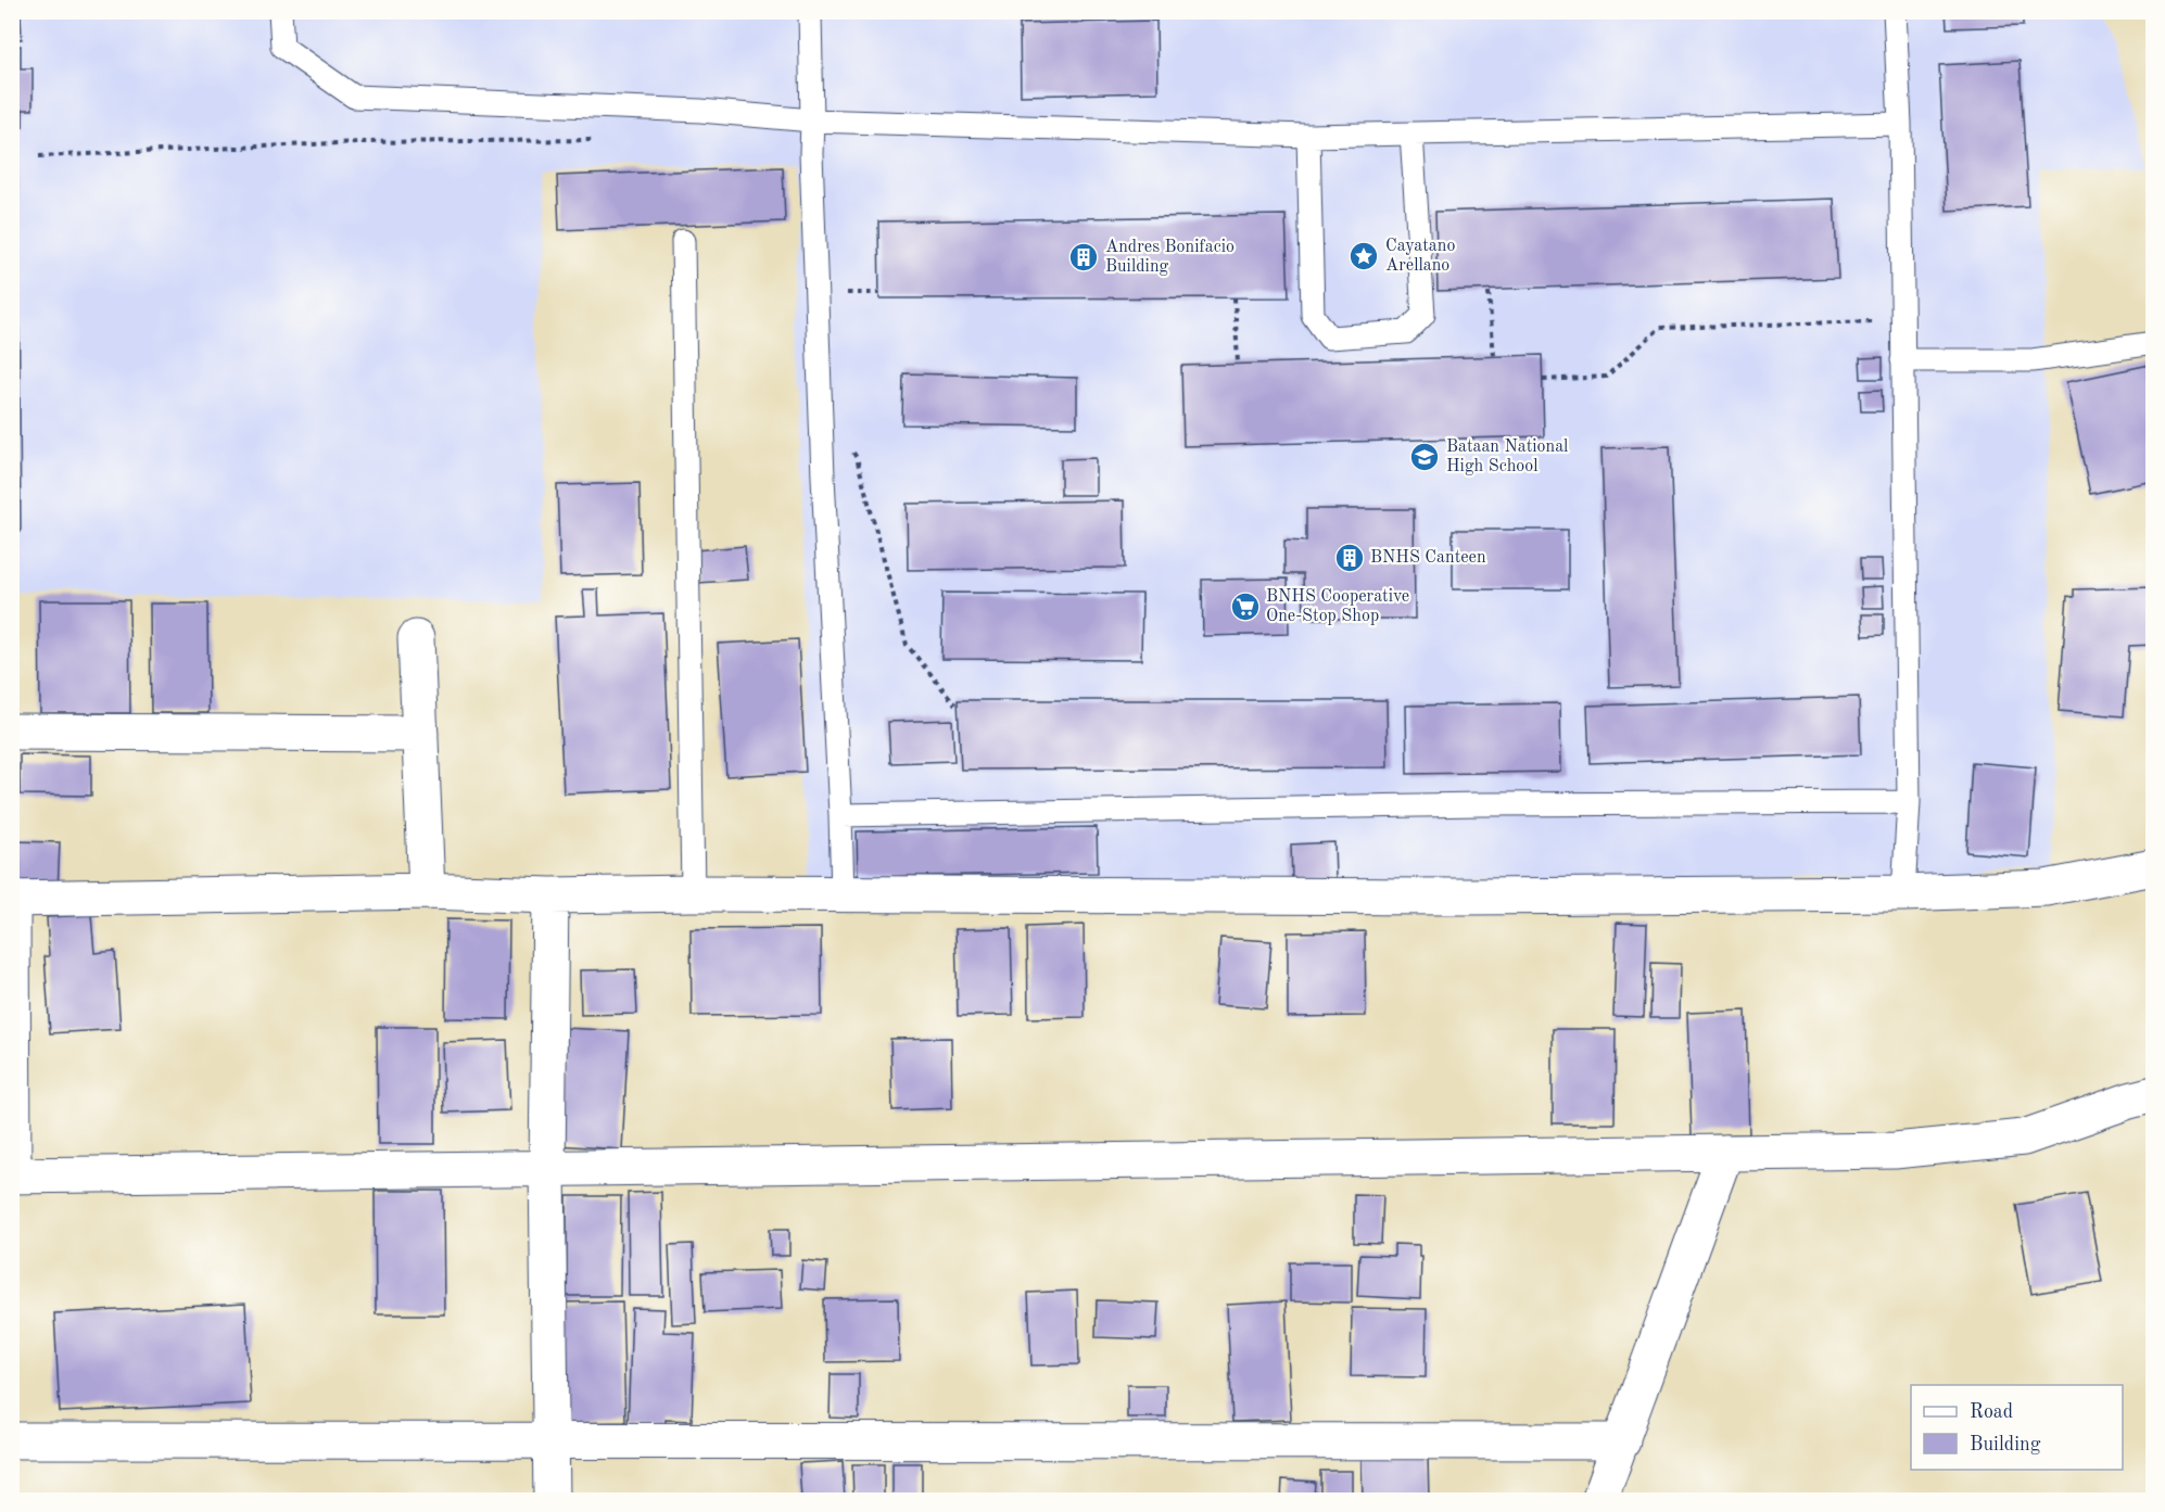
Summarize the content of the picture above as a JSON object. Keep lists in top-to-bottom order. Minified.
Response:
{"places":{"place":["Cayatano Arellano"],"building":["Andres Bonifacio Building","BNHS Canteen"],"school or university":["Bataan National High School"],"supermarket":["BNHS Cooperative One-Stop Shop"]},"legend":["Road","Building"]}
